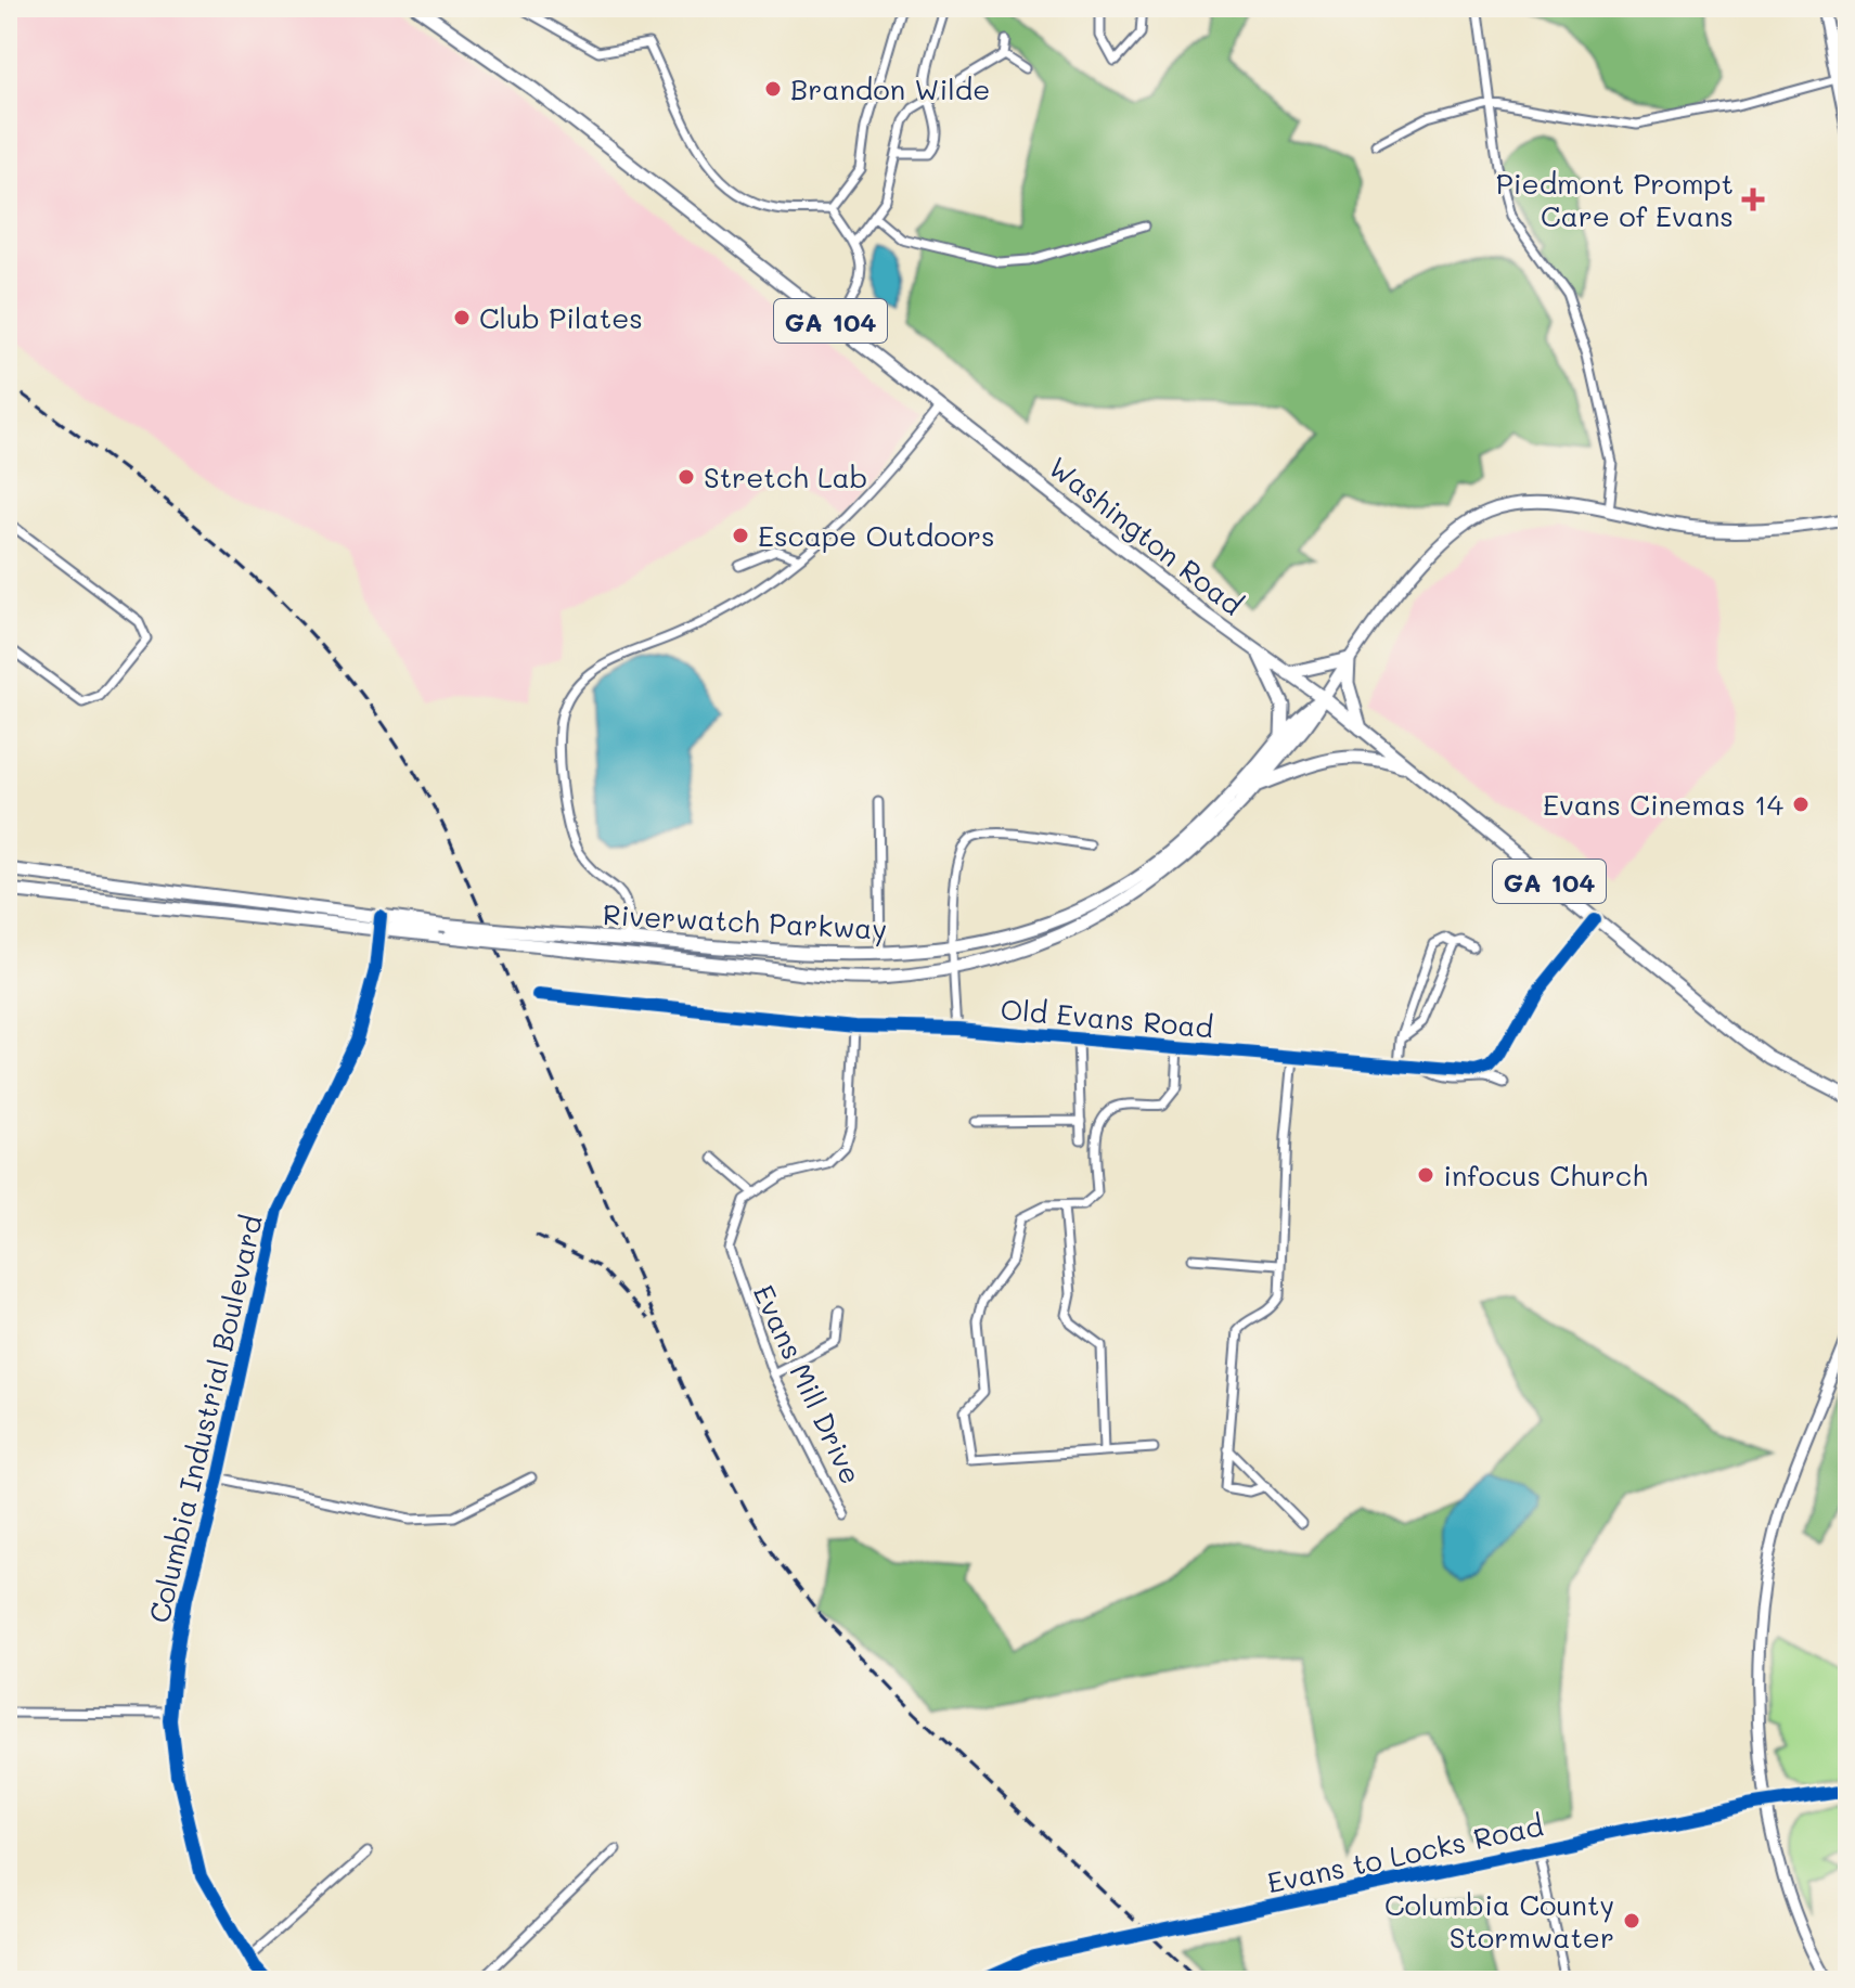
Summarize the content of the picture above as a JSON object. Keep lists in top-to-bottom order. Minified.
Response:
{"streets":{"main road":["GA 104","Washington Road","Riverwatch Parkway"],"street":["Old Evans Road","Evans Mill Drive","Columbia Industrial Boulevard","Evans to Locks Road"]},"crossings":[["Washington Road","Riverwatch Parkway"],["Washington Road","Old Evans Road"],["Riverwatch Parkway","Columbia Industrial Boulevard"]],"places":{"other":["Brandon Wilde","Club Pilates","Stretch Lab","Escape Outdoors","Evans Cinemas 14","infocus Church","Columbia County Stormwater"],"health":["Piedmont Prompt Care of Evans"]}}
